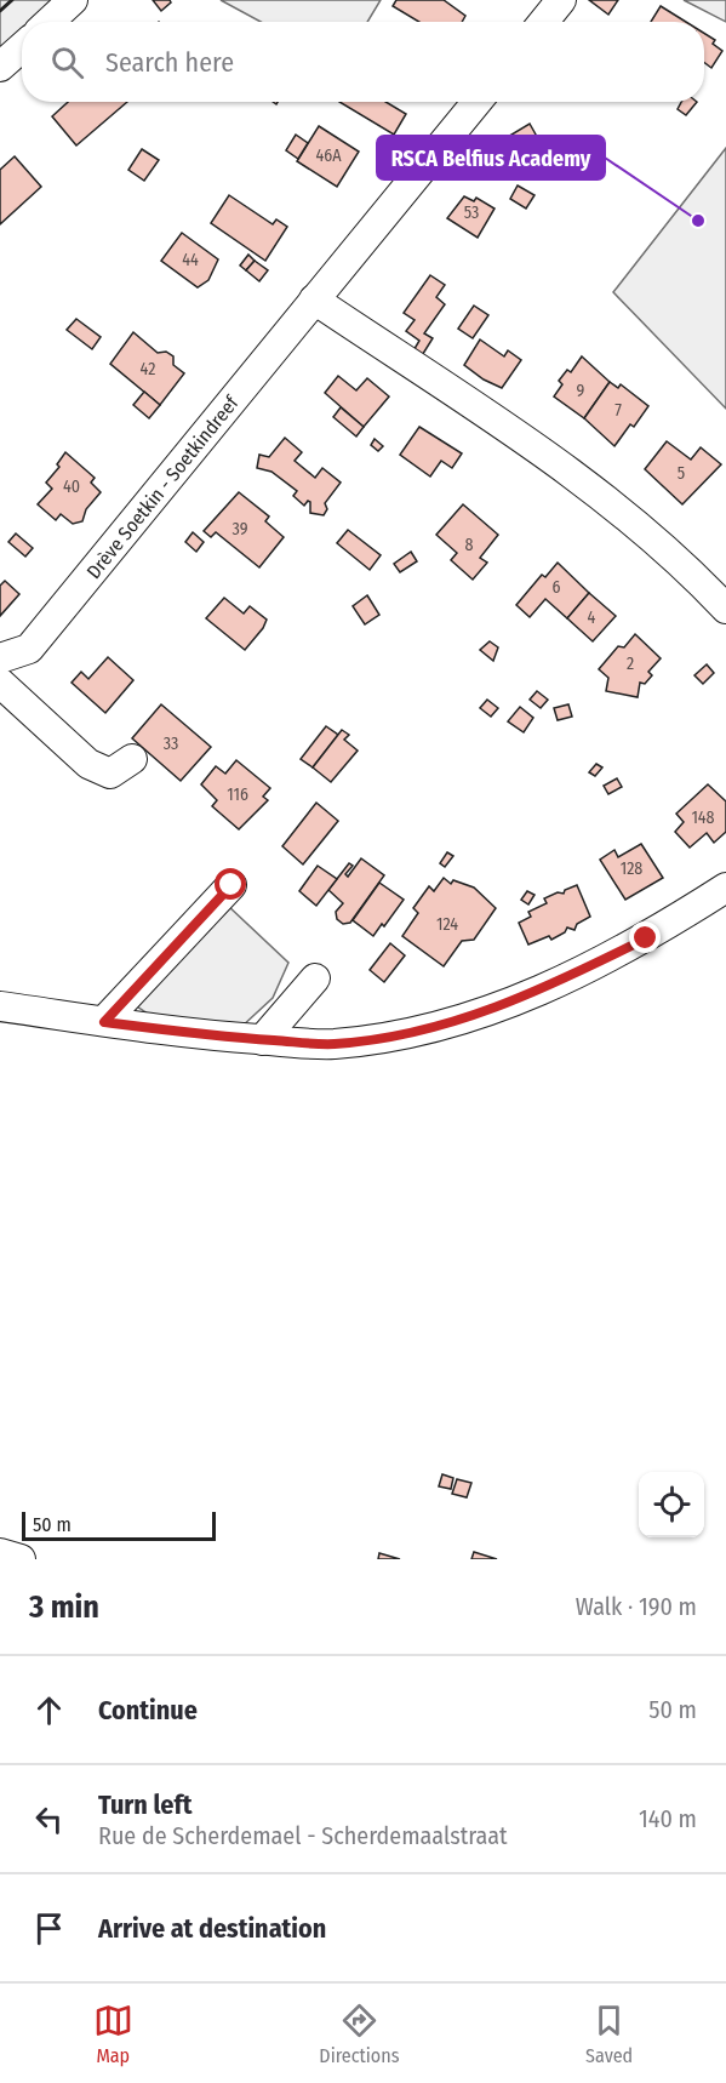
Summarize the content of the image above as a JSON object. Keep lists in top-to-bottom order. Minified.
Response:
{"streets":{"street":["Drève Soetkin - Soetkindreef"]},"places":["RSCA Belfius Academy"],"house_numbers":["46A","53","44","42","9","7","5","40","39","8","6","4","2","33","116","148","128","124"],"scale_bar":"50 m","page":{"search":"Search here","scale":"50 m","heading":["3 min","Walk · 190 m"],"list":[["Continue","50 m"],["Turn left","Rue de Scherdemael - Scherdemaalstraat","140 m"],"Arrive at destination"],"nav":["Map","Directions","Saved"]}}
